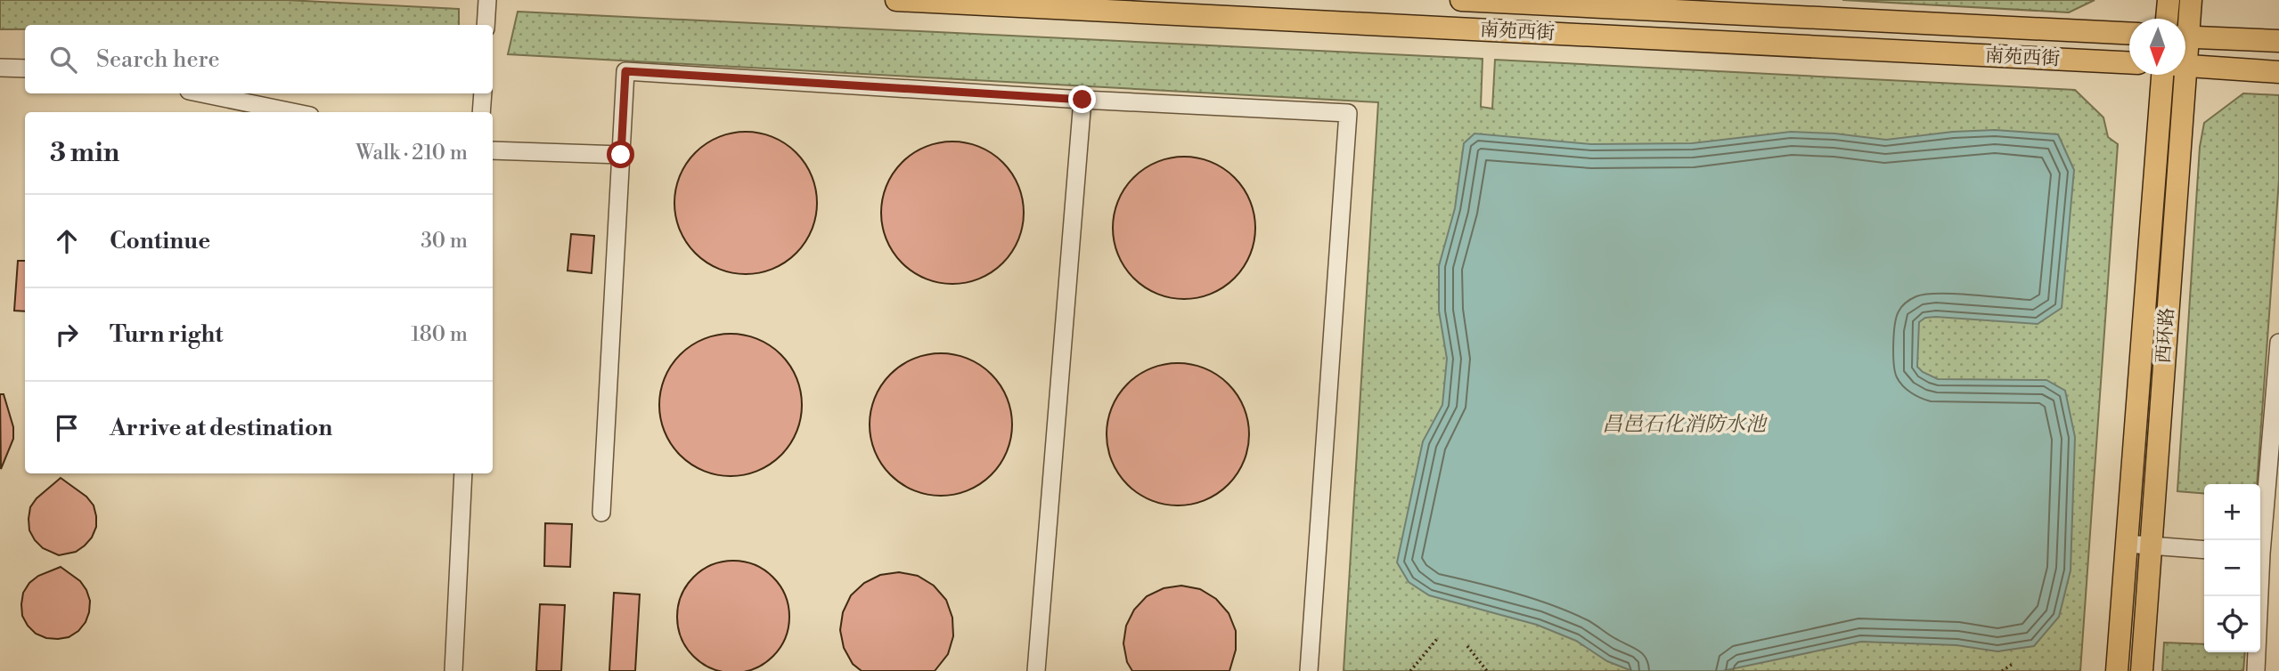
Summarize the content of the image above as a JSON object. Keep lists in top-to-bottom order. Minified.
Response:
{"streets":{"main road":["南苑西街","西环路"]},"water":["昌邑石化消防水池"],"north":"bottom","page":{"search":"Search here","heading":["3 min","Walk · 210 m"],"list":[["Continue","30 m"],["Turn right","180 m"],"Arrive at destination"],"map_buttons":["+","−"]}}
